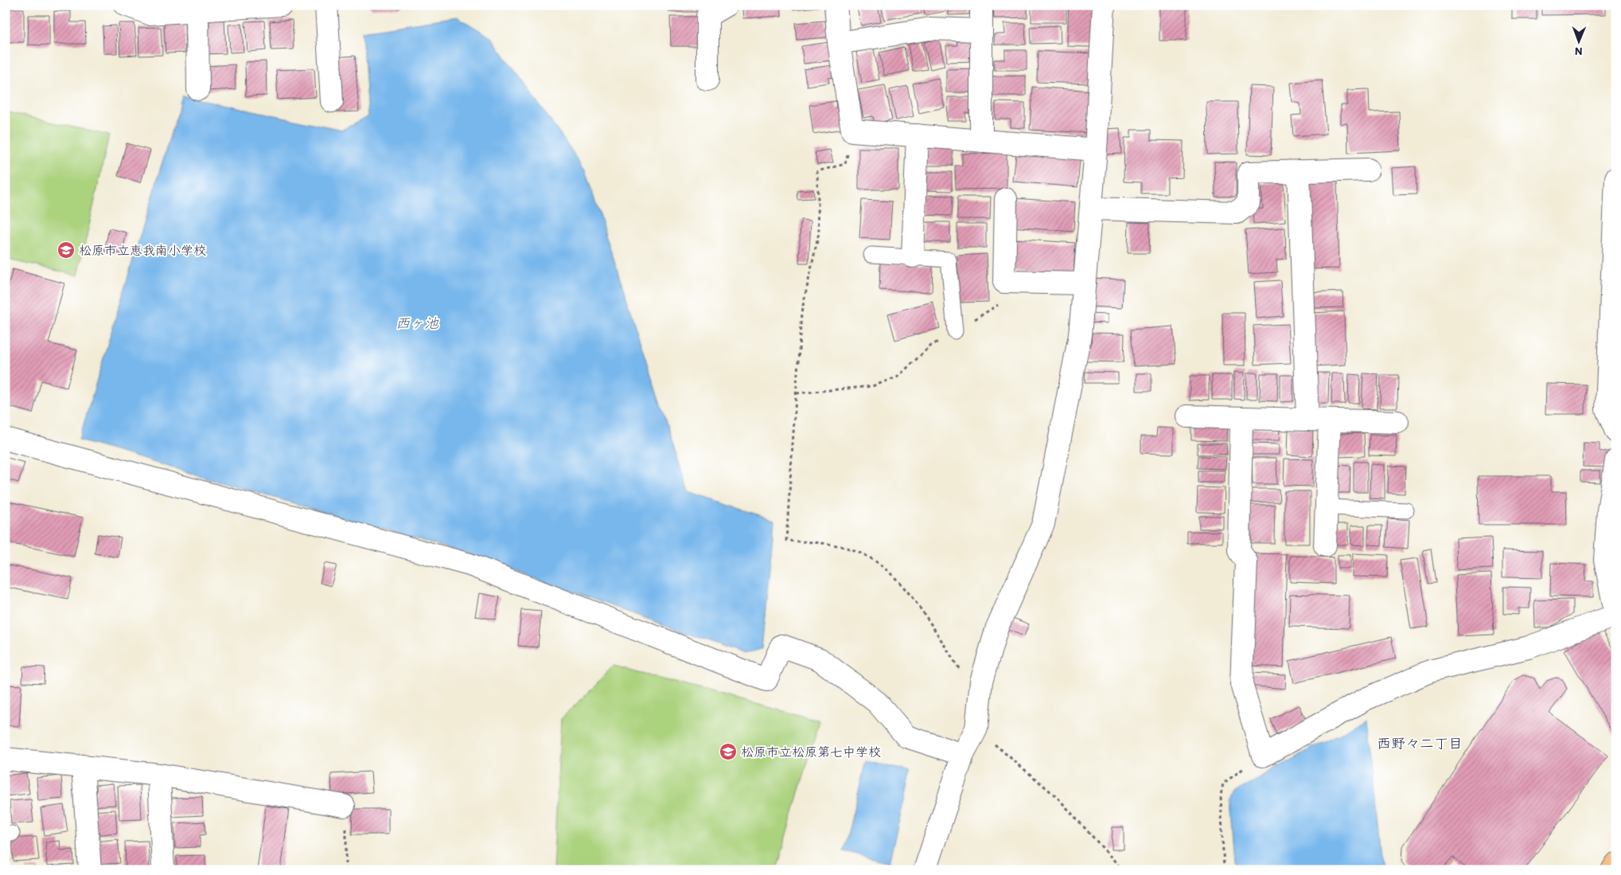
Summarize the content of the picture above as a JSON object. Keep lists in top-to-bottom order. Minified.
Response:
{"districts":["西野々二丁目"],"water":["西ヶ池"],"places":{"school or university":["松原市立恵我南小学校","松原市立松原第七中学校"]},"north":"bottom"}
